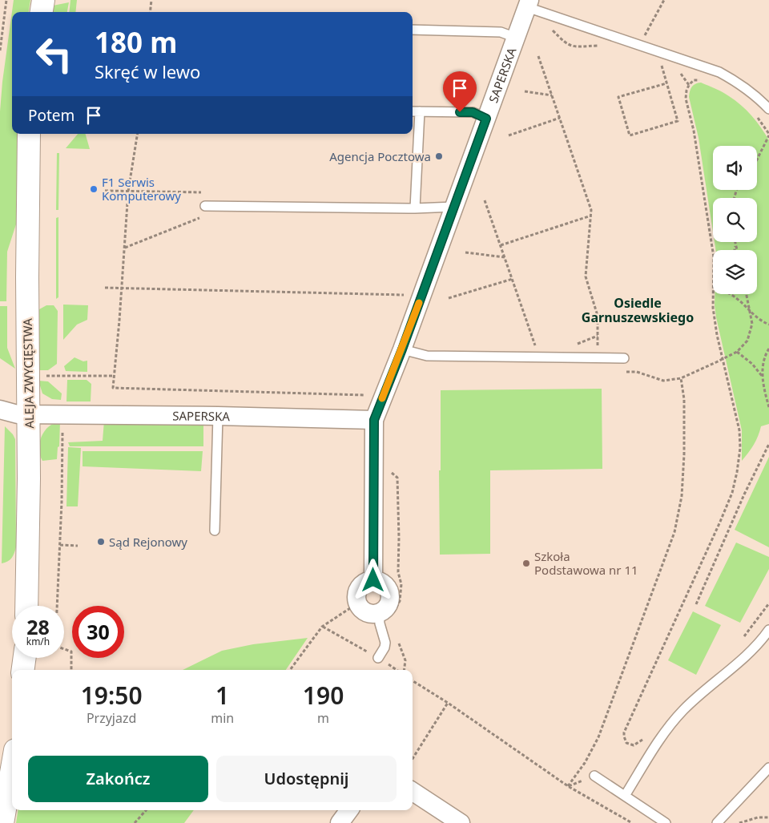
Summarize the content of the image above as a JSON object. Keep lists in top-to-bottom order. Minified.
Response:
{"streets":{"street":["SAPERSKA","ALEJA ZWYCIĘSTWA"]},"crossings":[["SAPERSKA","ALEJA ZWYCIĘSTWA"]],"districts":["Osiedle Garnuszewskiego"],"places":["Agencja Pocztowa","F1 Serwis Komputerowy","Sąd Rejonowy","Szkoła Podstawowa nr 11"],"page":{"turn":["180 m","Skręć w lewo"],"then":"Potem","speed":"28 km/h","limit":"30","eta":["19:50","Przyjazd","1","min","190","m"],"buttons":["Zakończ","Udostępnij"]}}
